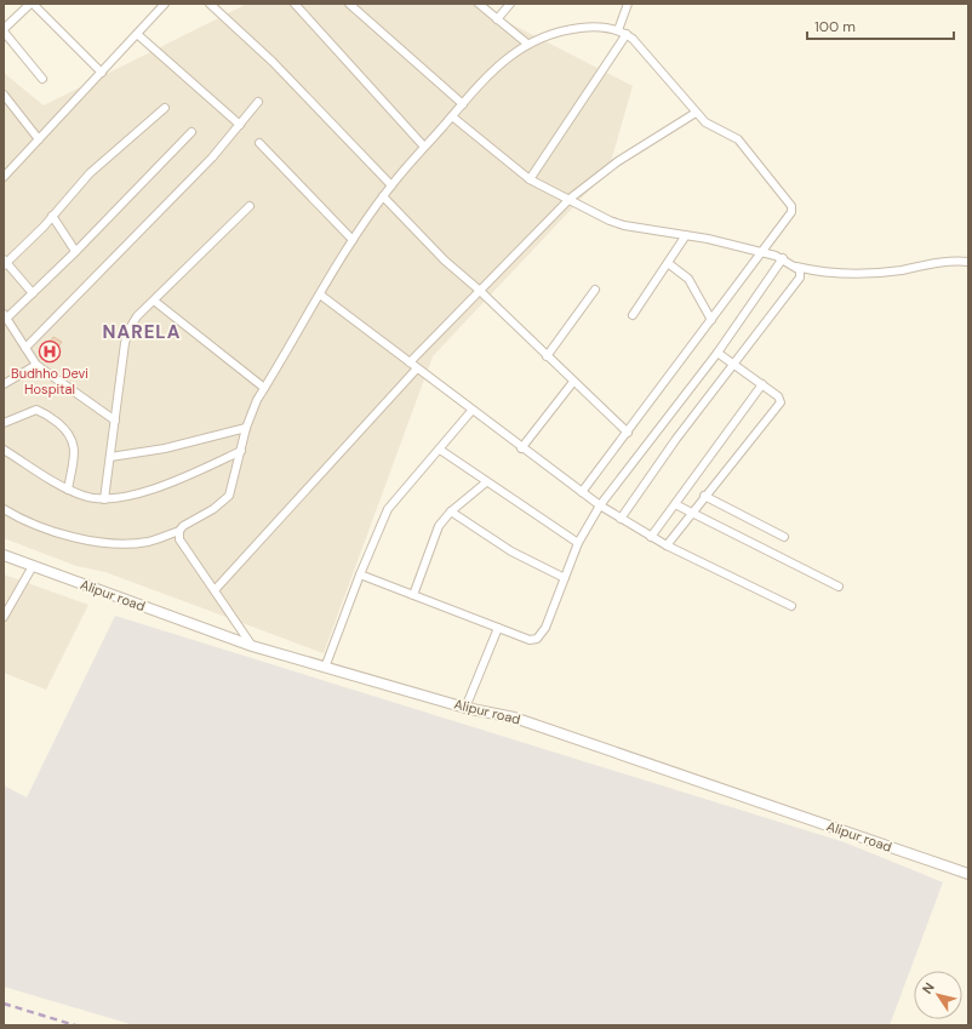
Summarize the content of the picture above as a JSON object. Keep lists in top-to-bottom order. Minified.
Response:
{"streets":{"street":["Alipur road"]},"districts":["NARELA"],"places":{"hospital":["Budhho Devi Hospital"]},"scale_bar":"100 m","north":"top left"}
